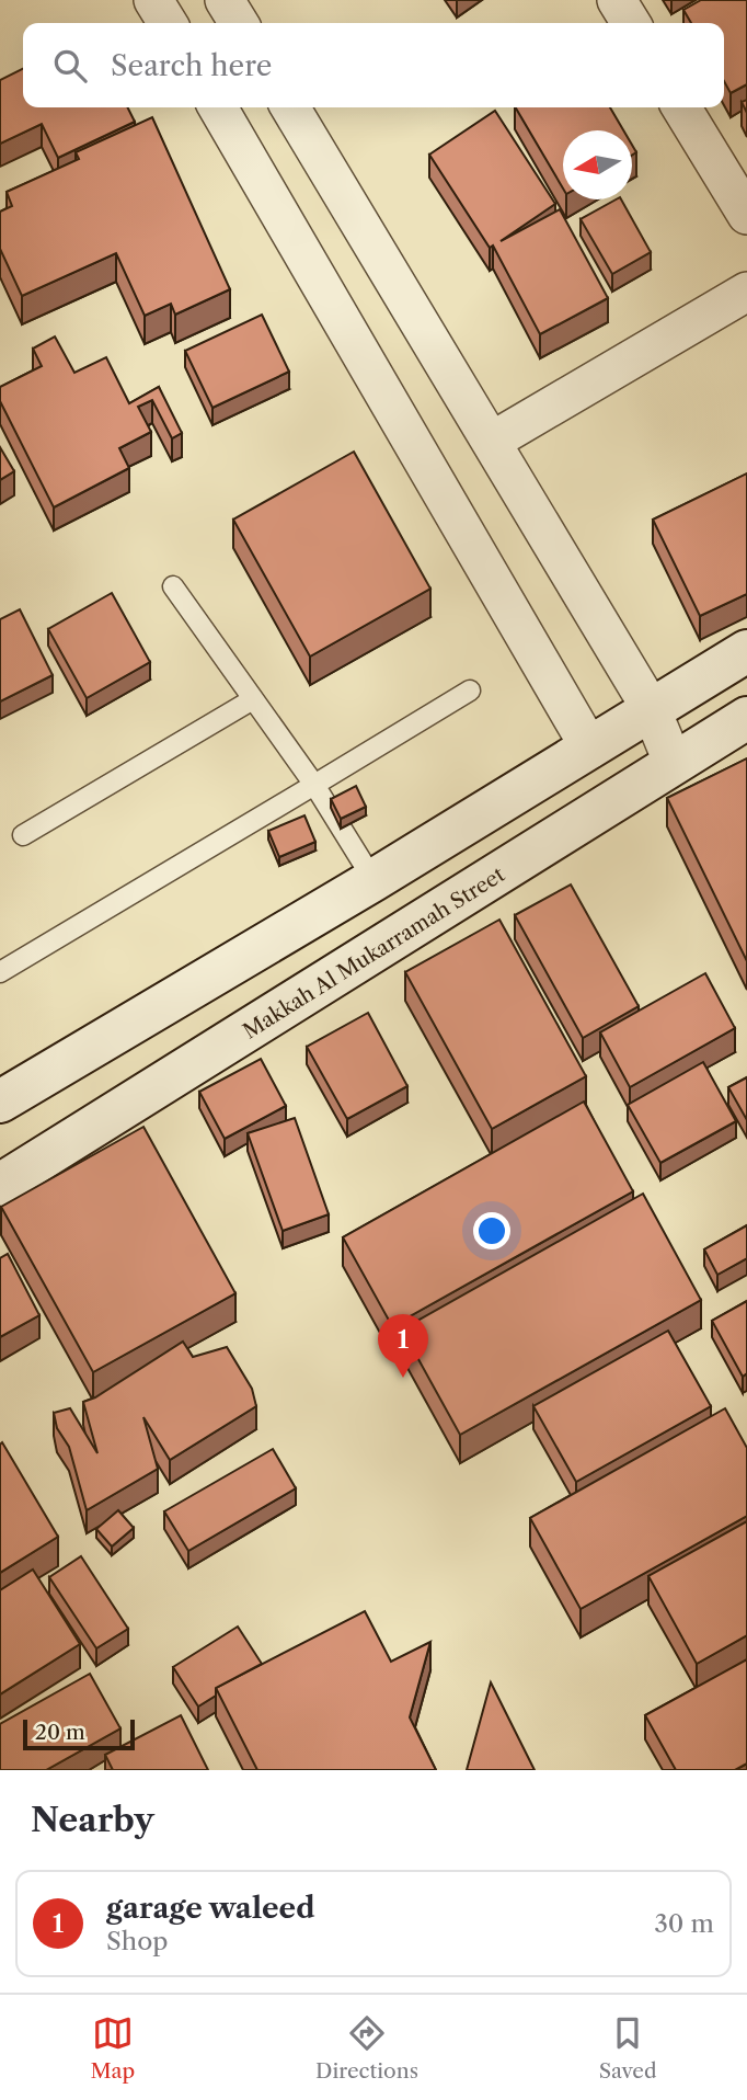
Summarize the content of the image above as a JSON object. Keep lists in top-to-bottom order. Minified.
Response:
{"streets":{"main road":["Makkah Al Mukarramah Street"]},"scale_bar":"20 m","north":"left","page":{"search":"Search here","pins":"1","scale":"20 m","heading":"Nearby","list":[{"mark":"1","name":"garage waleed","note":"Shop","value":"30 m"}],"nav":["Map","Directions","Saved"]}}
